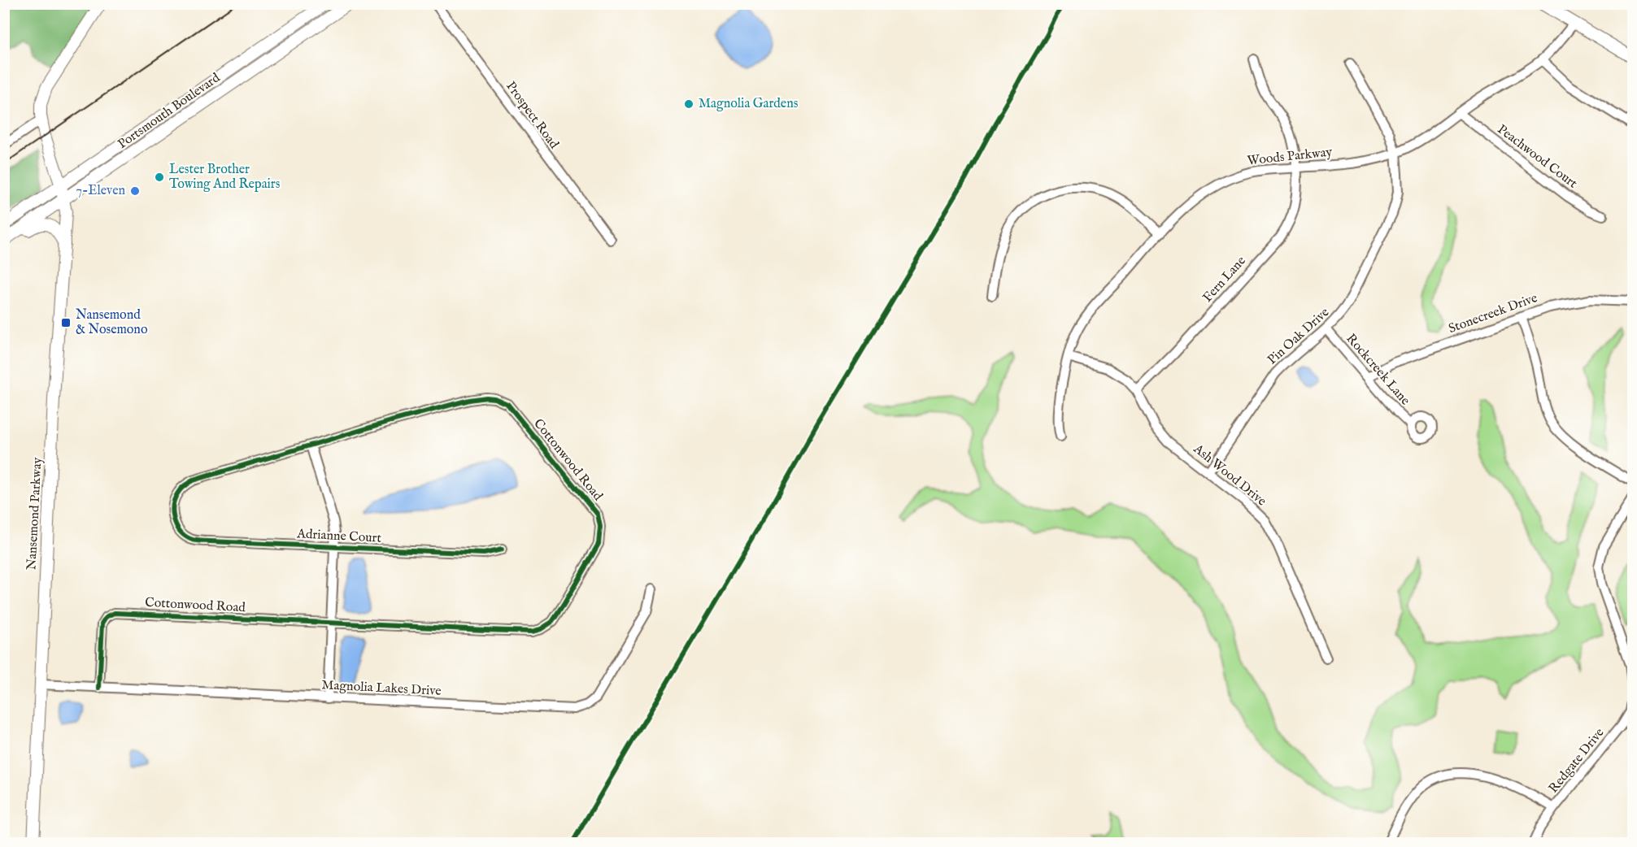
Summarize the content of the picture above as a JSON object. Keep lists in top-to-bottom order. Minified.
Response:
{"streets":{"main road":["Portsmouth Boulevard","Nansemond Parkway"],"street":["Prospect Road","Woods Parkway","Peachwood Court","Fern Lane","Stonecreek Drive","Pin Oak Drive","Rockcreek Lane","Cottonwood Road","Ash Wood Drive","Adrianne Court","Magnolia Lakes Drive","Redgate Drive"]},"crossings":[["Portsmouth Boulevard","Nansemond Parkway"],["Woods Parkway","Peachwood Court"],["Woods Parkway","Fern Lane"],["Woods Parkway","Pin Oak Drive"],["Woods Parkway","Ash Wood Drive"],["Fern Lane","Ash Wood Drive"],["Stonecreek Drive","Rockcreek Lane"],["Pin Oak Drive","Rockcreek Lane"],["Pin Oak Drive","Ash Wood Drive"],["Cottonwood Road","Adrianne Court"],["Cottonwood Road","Magnolia Lakes Drive"],["Nansemond Parkway","Magnolia Lakes Drive"]],"places":{"other":["Magnolia Gardens","Lester Brother Towing And Repairs","7-Eleven"],"transit":["Nansemond & Nosemono"]}}
